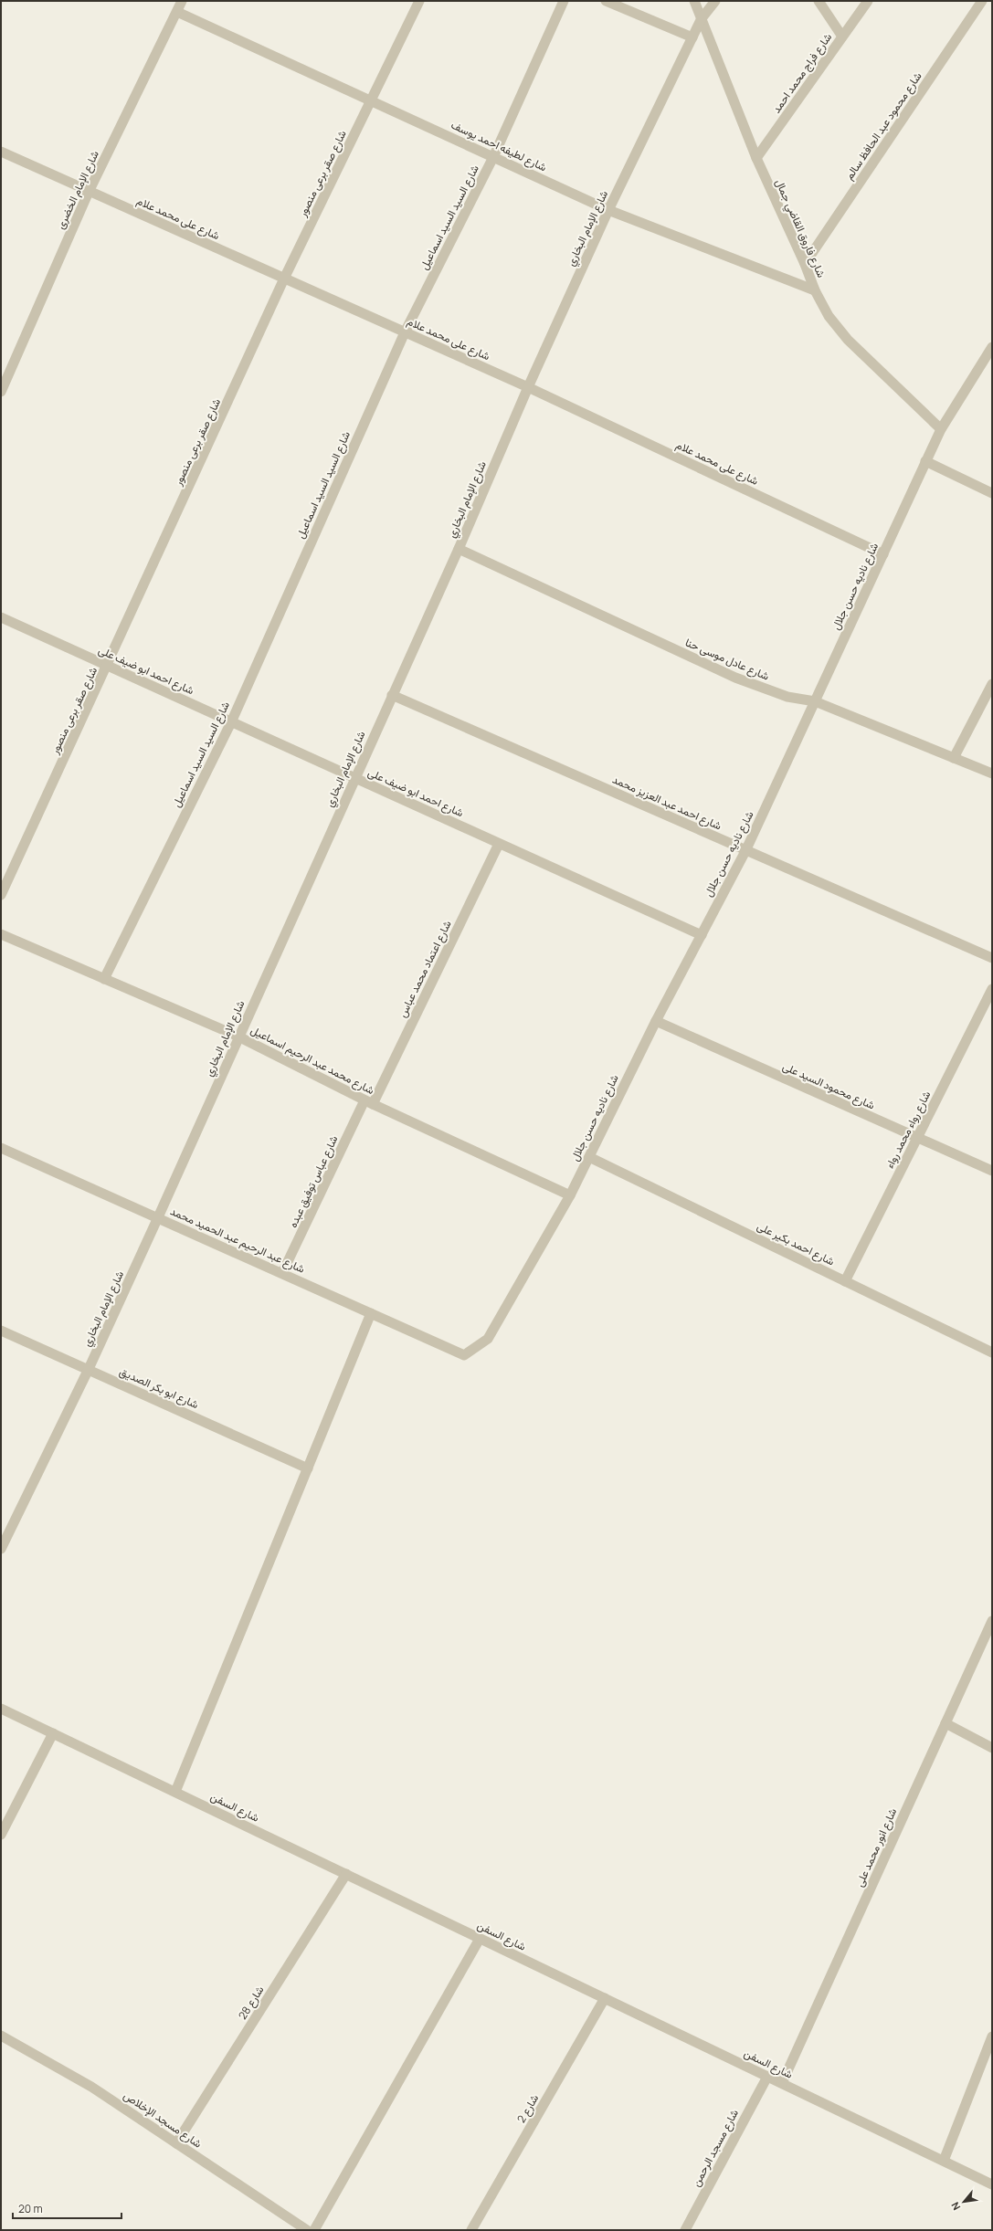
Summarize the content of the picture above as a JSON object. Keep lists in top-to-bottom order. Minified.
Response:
{"streets":{"street":["شارع فراج محمد احمد","شارع محمود عبد الحافظ سالم","شارع لطيفه احمد يوسف","شارع صقر برعى منصور","شارع الإمام الخضرى","شارع السيد السيد اسماعيل","شارع على محمد علام","شارع الإمام البخاري","شارع فاروق القاضي جمال","شارع ناديه حسن جلال","شارع عادل موسى حنا","شارع احمد ابو ضيف على","شارع احمد عبد العزيز محمد","شارع اعتماد محمد عباس","شارع محمد عبد الرحيم اسماعيل","شارع محمود السيد على","شارع رواء محمد رواء","شارع عباس توفيق عبده","شارع عبد الرحيم عبد الحميد محمد","شارع احمد بكير على","شارع ابو بكر الصديق","شارع السفن","شارع انور محمد على","شارع 28","شارع 2","شارع مسجد الإخلاص","شارع مسجد الرحمن"]},"crossings":[["شارع فراج محمد احمد","شارع فاروق القاضي جمال"],["شارع محمود عبد الحافظ سالم","شارع فاروق القاضي جمال"],["شارع لطيفه احمد يوسف","شارع صقر برعى منصور"],["شارع لطيفه احمد يوسف","شارع الإمام الخضرى"],["شارع لطيفه احمد يوسف","شارع السيد السيد اسماعيل"],["شارع لطيفه احمد يوسف","شارع الإمام البخاري"],["شارع لطيفه احمد يوسف","شارع فاروق القاضي جمال"],["شارع صقر برعى منصور","شارع على محمد علام"],["شارع صقر برعى منصور","شارع احمد ابو ضيف على"],["شارع الإمام الخضرى","شارع على محمد علام"],["شارع السيد السيد اسماعيل","شارع على محمد علام"],["شارع السيد السيد اسماعيل","شارع احمد ابو ضيف على"],["شارع السيد السيد اسماعيل","شارع محمد عبد الرحيم اسماعيل"],["شارع على محمد علام","شارع الإمام البخاري"],["شارع على محمد علام","شارع ناديه حسن جلال"],["شارع الإمام البخاري","شارع فاروق القاضي جمال"],["شارع الإمام البخاري","شارع عادل موسى حنا"],["شارع الإمام البخاري","شارع احمد ابو ضيف على"],["شارع الإمام البخاري","شارع احمد عبد العزيز محمد"],["شارع الإمام البخاري","شارع محمد عبد الرحيم اسماعيل"],["شارع الإمام البخاري","شارع عبد الرحيم عبد الحميد محمد"],["شارع الإمام البخاري","شارع ابو بكر الصديق"],["شارع فاروق القاضي جمال","شارع ناديه حسن جلال"],["شارع ناديه حسن جلال","شارع عادل موسى حنا"],["شارع ناديه حسن جلال","شارع احمد ابو ضيف على"],["شارع ناديه حسن جلال","شارع احمد عبد العزيز محمد"],["شارع ناديه حسن جلال","شارع محمد عبد الرحيم اسماعيل"],["شارع ناديه حسن جلال","شارع محمود السيد على"],["شارع ناديه حسن جلال","شارع عبد الرحيم عبد الحميد محمد"],["شارع ناديه حسن جلال","شارع احمد بكير على"],["شارع احمد ابو ضيف على","شارع اعتماد محمد عباس"],["شارع اعتماد محمد عباس","شارع محمد عبد الرحيم اسماعيل"],["شارع اعتماد محمد عباس","شارع عباس توفيق عبده"],["شارع محمد عبد الرحيم اسماعيل","شارع عباس توفيق عبده"],["شارع محمود السيد على","شارع رواء محمد رواء"],["شارع رواء محمد رواء","شارع احمد بكير على"],["شارع عباس توفيق عبده","شارع عبد الرحيم عبد الحميد محمد"],["شارع السفن","شارع انور محمد على"],["شارع السفن","شارع 28"],["شارع السفن","شارع 2"],["شارع السفن","شارع مسجد الرحمن"],["شارع 28","شارع مسجد الإخلاص"]],"scale_bar":"20 m","north":"bottom left"}
